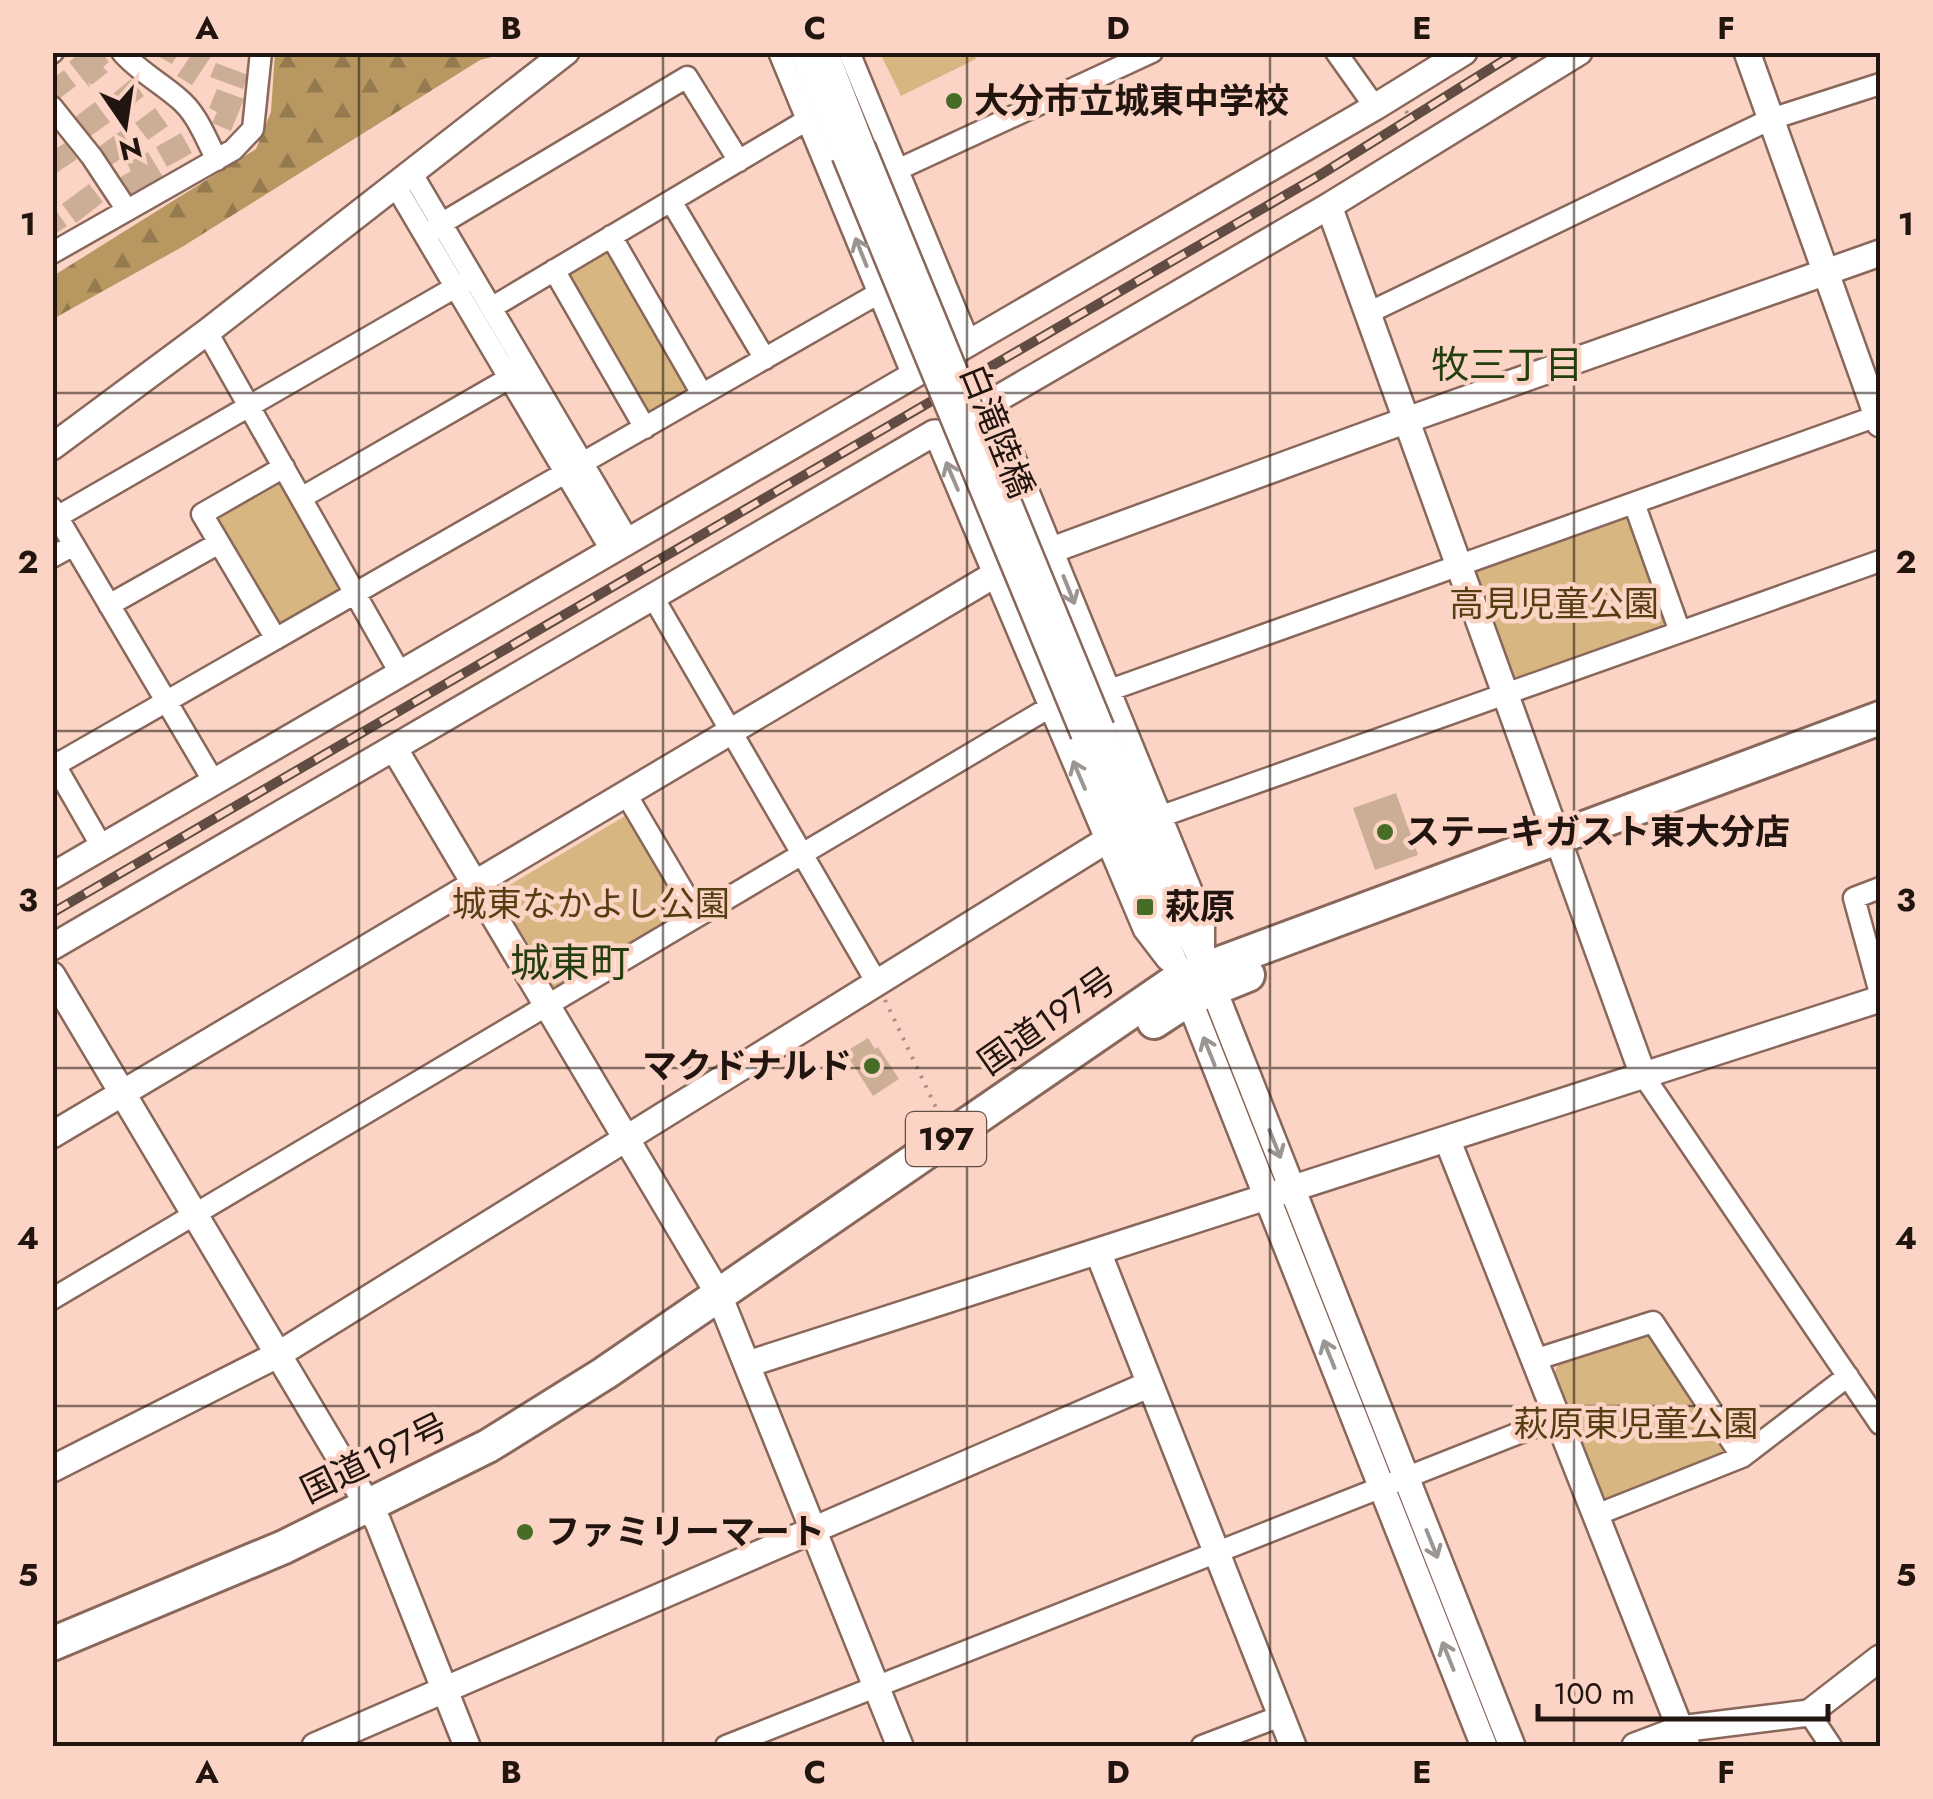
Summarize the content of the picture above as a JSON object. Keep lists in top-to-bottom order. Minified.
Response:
{"streets":{"highway":["国道197号","197"],"street":["白滝陸橋"]},"crossings":[["白滝陸橋","国道197号"]],"districts":["牧三丁目","城東町"],"parks":["高見児童公園","城東なかよし公園","萩原東児童公園"],"places":{"other":["大分市立城東中学校","ステーキガスト東大分店","マクドナルド","ファミリーマート"],"transit":["萩原"]},"scale_bar":"100 m","north":"bottom","grid":{"columns":["A","B","C","D","E","F"],"rows":["1","2","3","4","5"]}}
